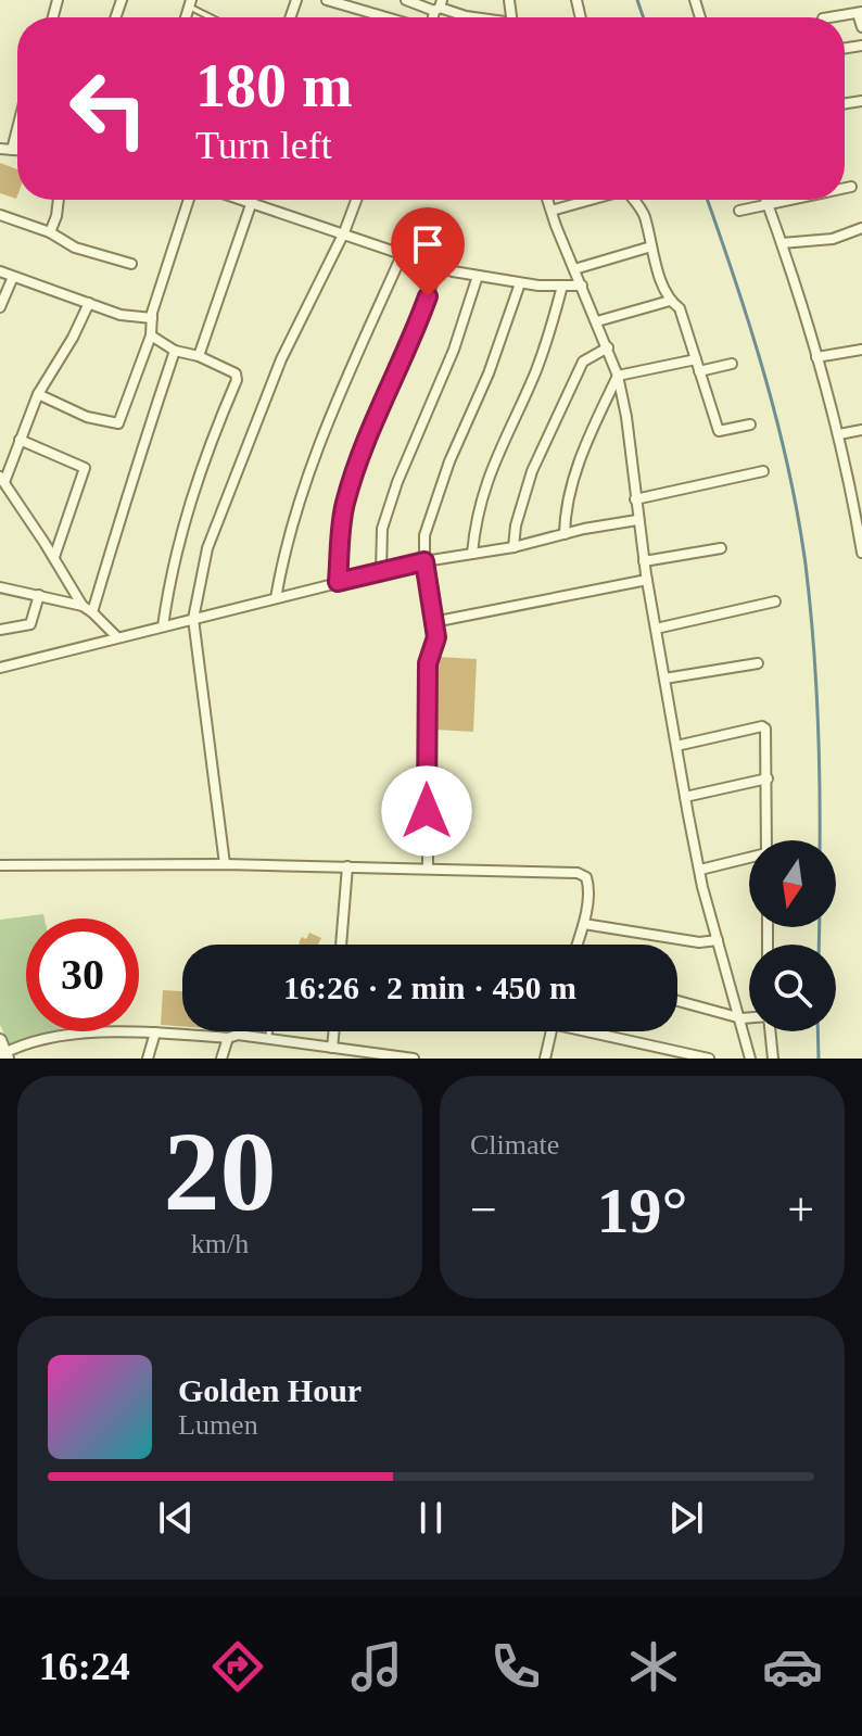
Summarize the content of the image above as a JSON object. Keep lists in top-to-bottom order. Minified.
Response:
{"north":"bottom","page":{"turn":["180 m","Turn left"],"limit":"30","trip":"16:26 · 2 min · 450 m","tile":[["20","km/h"],"Climate"],"heat":["−","19°","+"],"song":["Golden Hour","Lumen"],"tabs":"16:24"}}
